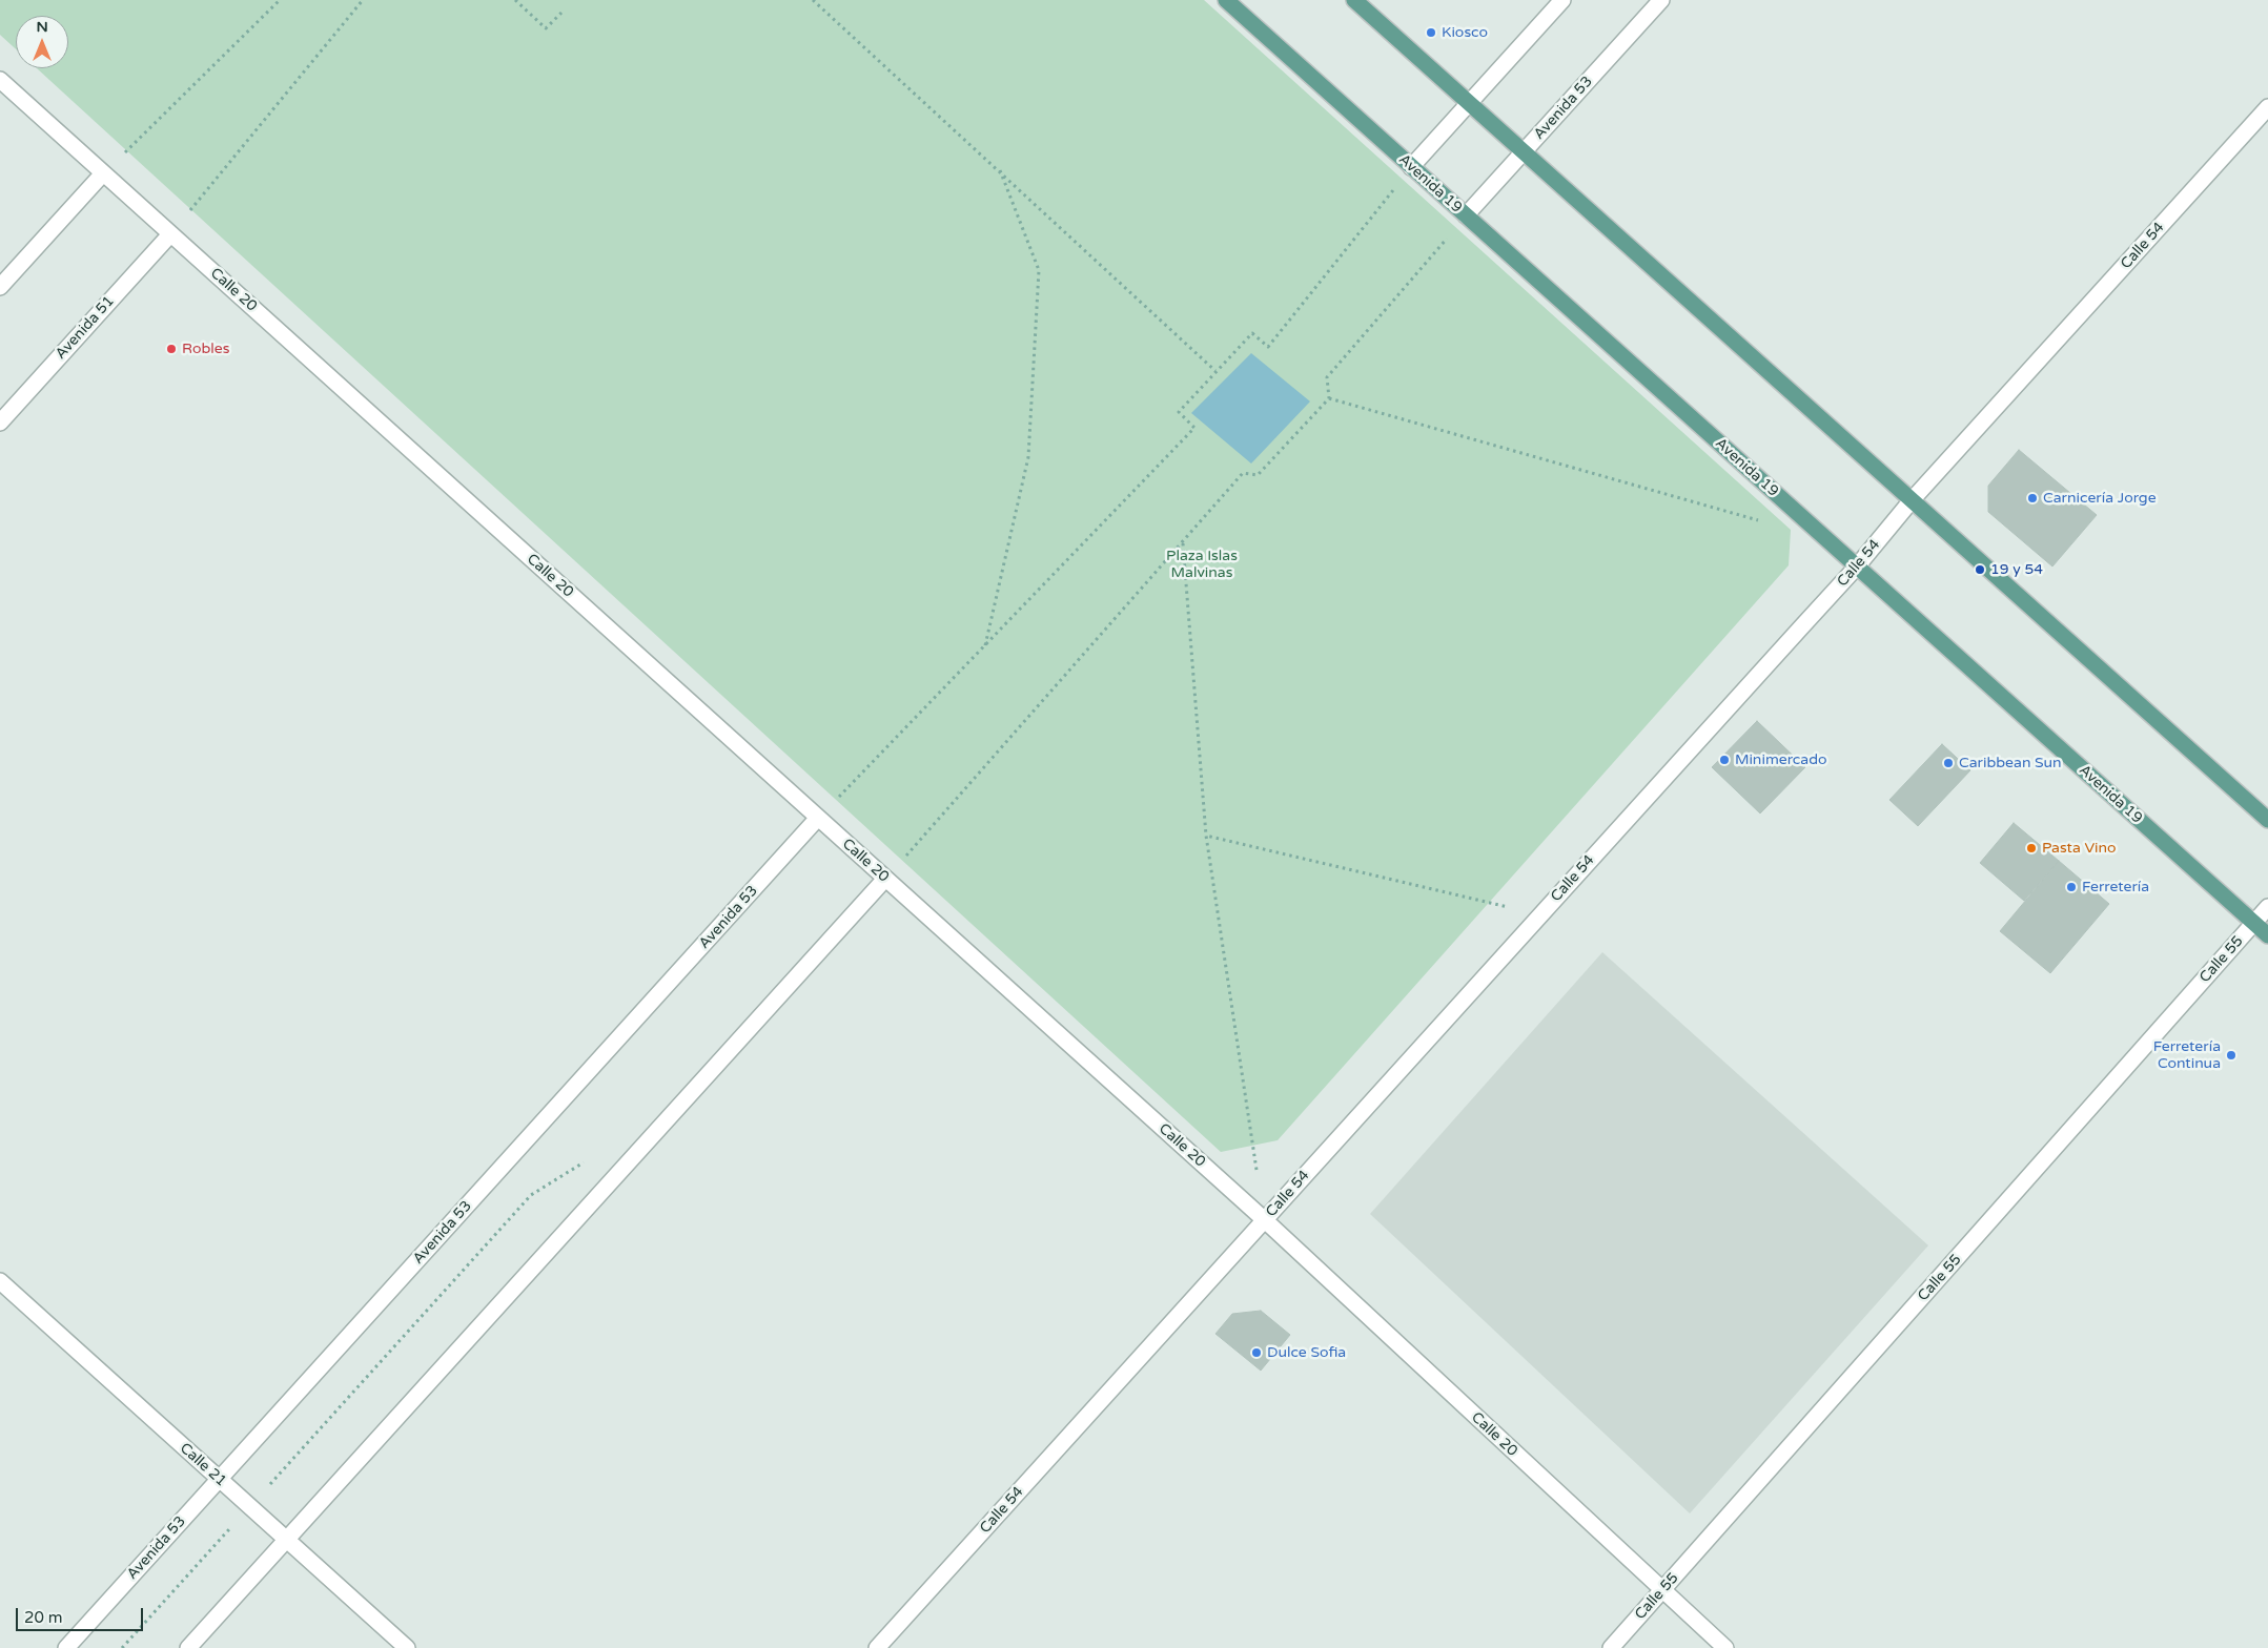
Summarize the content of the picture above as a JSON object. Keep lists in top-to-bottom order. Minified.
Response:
{"streets":{"main road":["Avenida 19"],"street":["Avenida 53","Calle 54","Calle 20","Avenida 51","Calle 55","Calle 21"]},"crossings":[["Avenida 53","Avenida 19"],["Avenida 53","Calle 20"],["Avenida 53","Calle 21"],["Avenida 19","Calle 54"],["Avenida 19","Calle 55"],["Calle 54","Calle 20"],["Calle 20","Avenida 51"],["Calle 20","Calle 55"]],"parks":["Plaza Islas Malvinas"],"places":["Kiosco","Robles","Carnicería Jorge","19 y 54","Minimercado","Caribbean Sun","Pasta Vino","Ferretería","Ferretería Continua","Dulce Sofia"],"scale_bar":"20 m","north":"top"}
